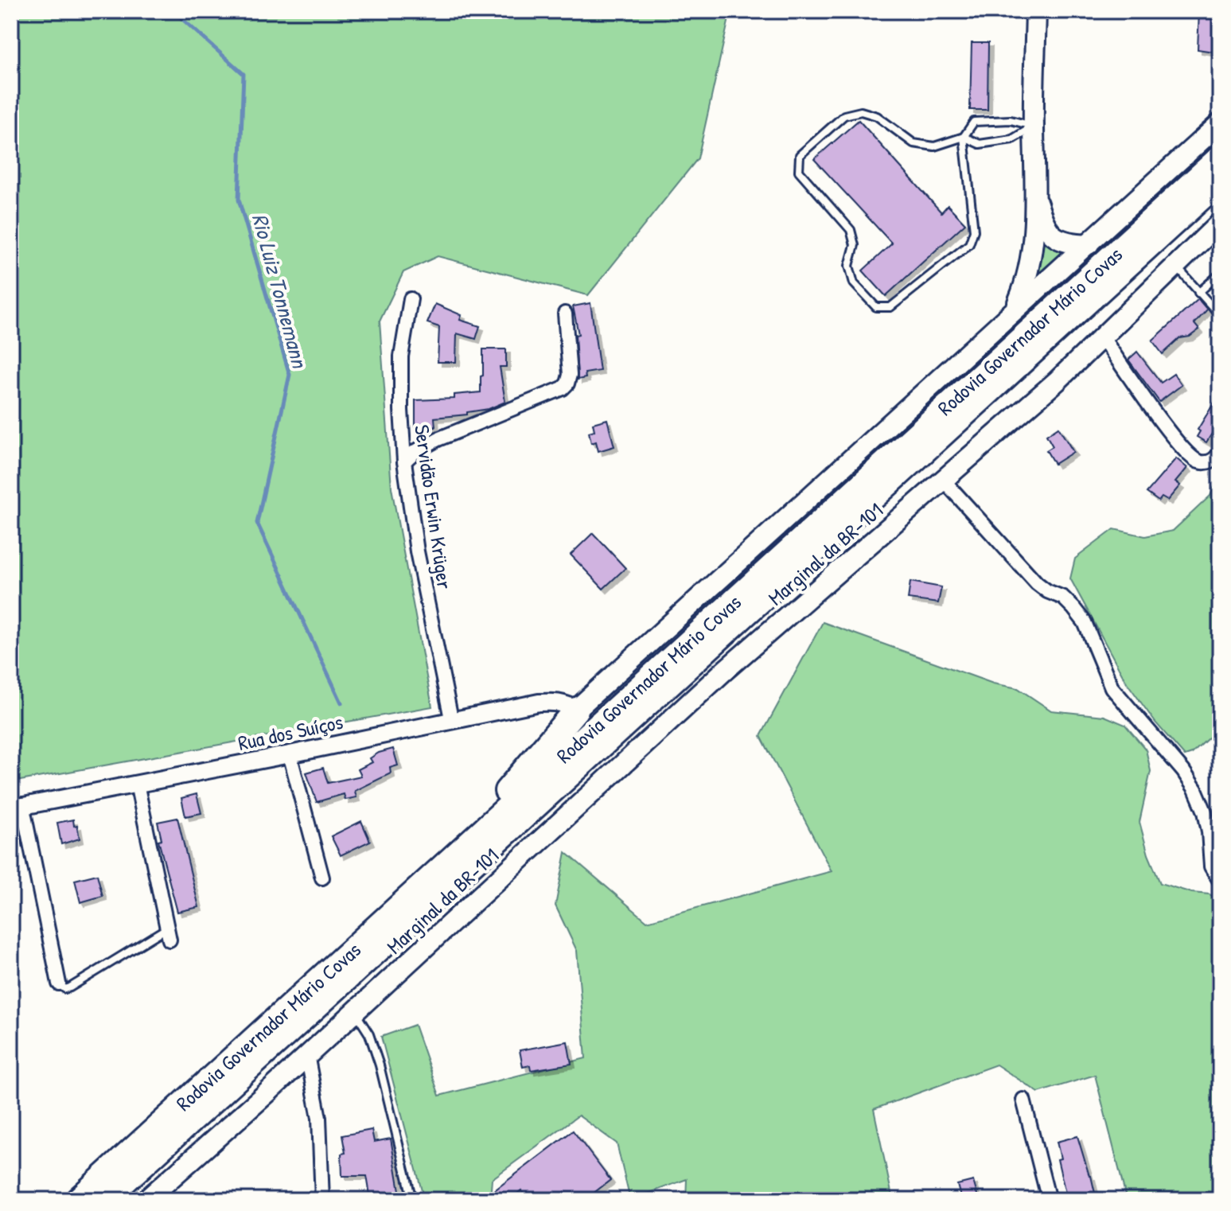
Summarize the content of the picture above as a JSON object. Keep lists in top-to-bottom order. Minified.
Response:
{"streets":{"highway":["Rodovia Governador Mário Covas"],"main road":["Marginal da BR-101"],"street":["Servidão Erwin Krüger","Rua dos Suíços"]},"crossings":[["Servidão Erwin Krüger","Rua dos Suíços"]],"water":["Rio Luiz Tonnemann"]}
